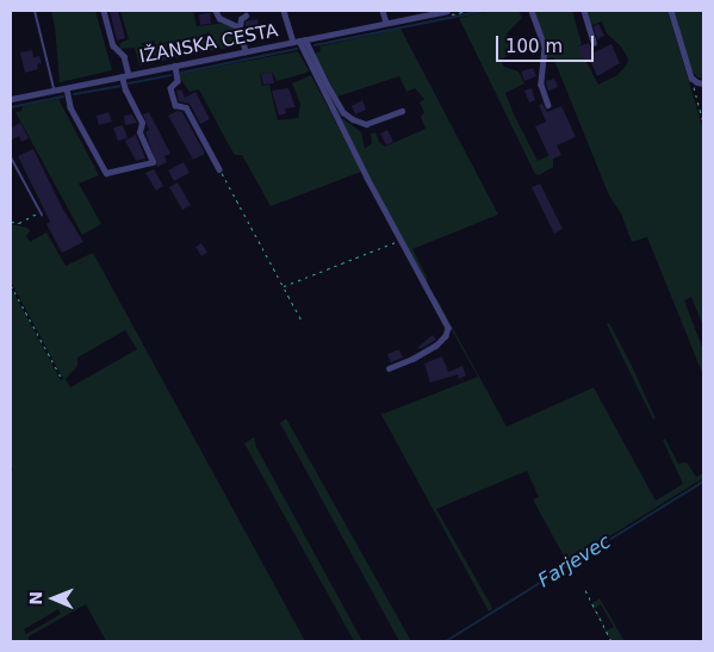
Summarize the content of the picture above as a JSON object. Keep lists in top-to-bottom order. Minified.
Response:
{"streets":{"street":["IŽANSKA CESTA"]},"water":["Farjevec"],"scale_bar":"100 m","north":"left"}
